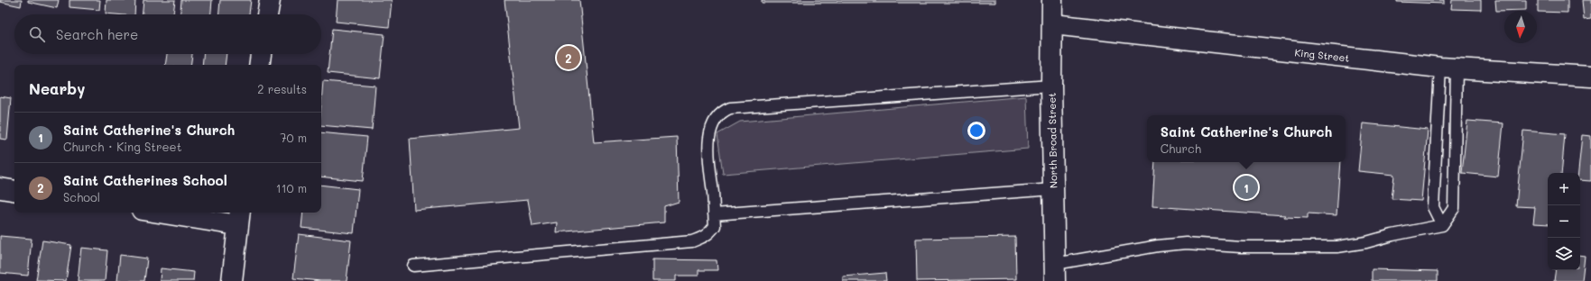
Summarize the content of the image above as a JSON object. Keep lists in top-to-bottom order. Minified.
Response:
{"streets":{"street":["King Street","North Broad Street"]},"crossings":[["King Street","North Broad Street"]],"north":"bottom","page":{"search":"Search here","pins":["2","1"],"heading":["Nearby","2 results"],"list":[{"mark":"1","name":"Saint Catherine's Church","note":"Church · King Street","value":"70 m"},{"mark":"2","name":"Saint Catherines School","note":"School","value":"110 m"}],"popup":["Saint Catherine's Church","Church"],"map_buttons":["+","−"]}}
